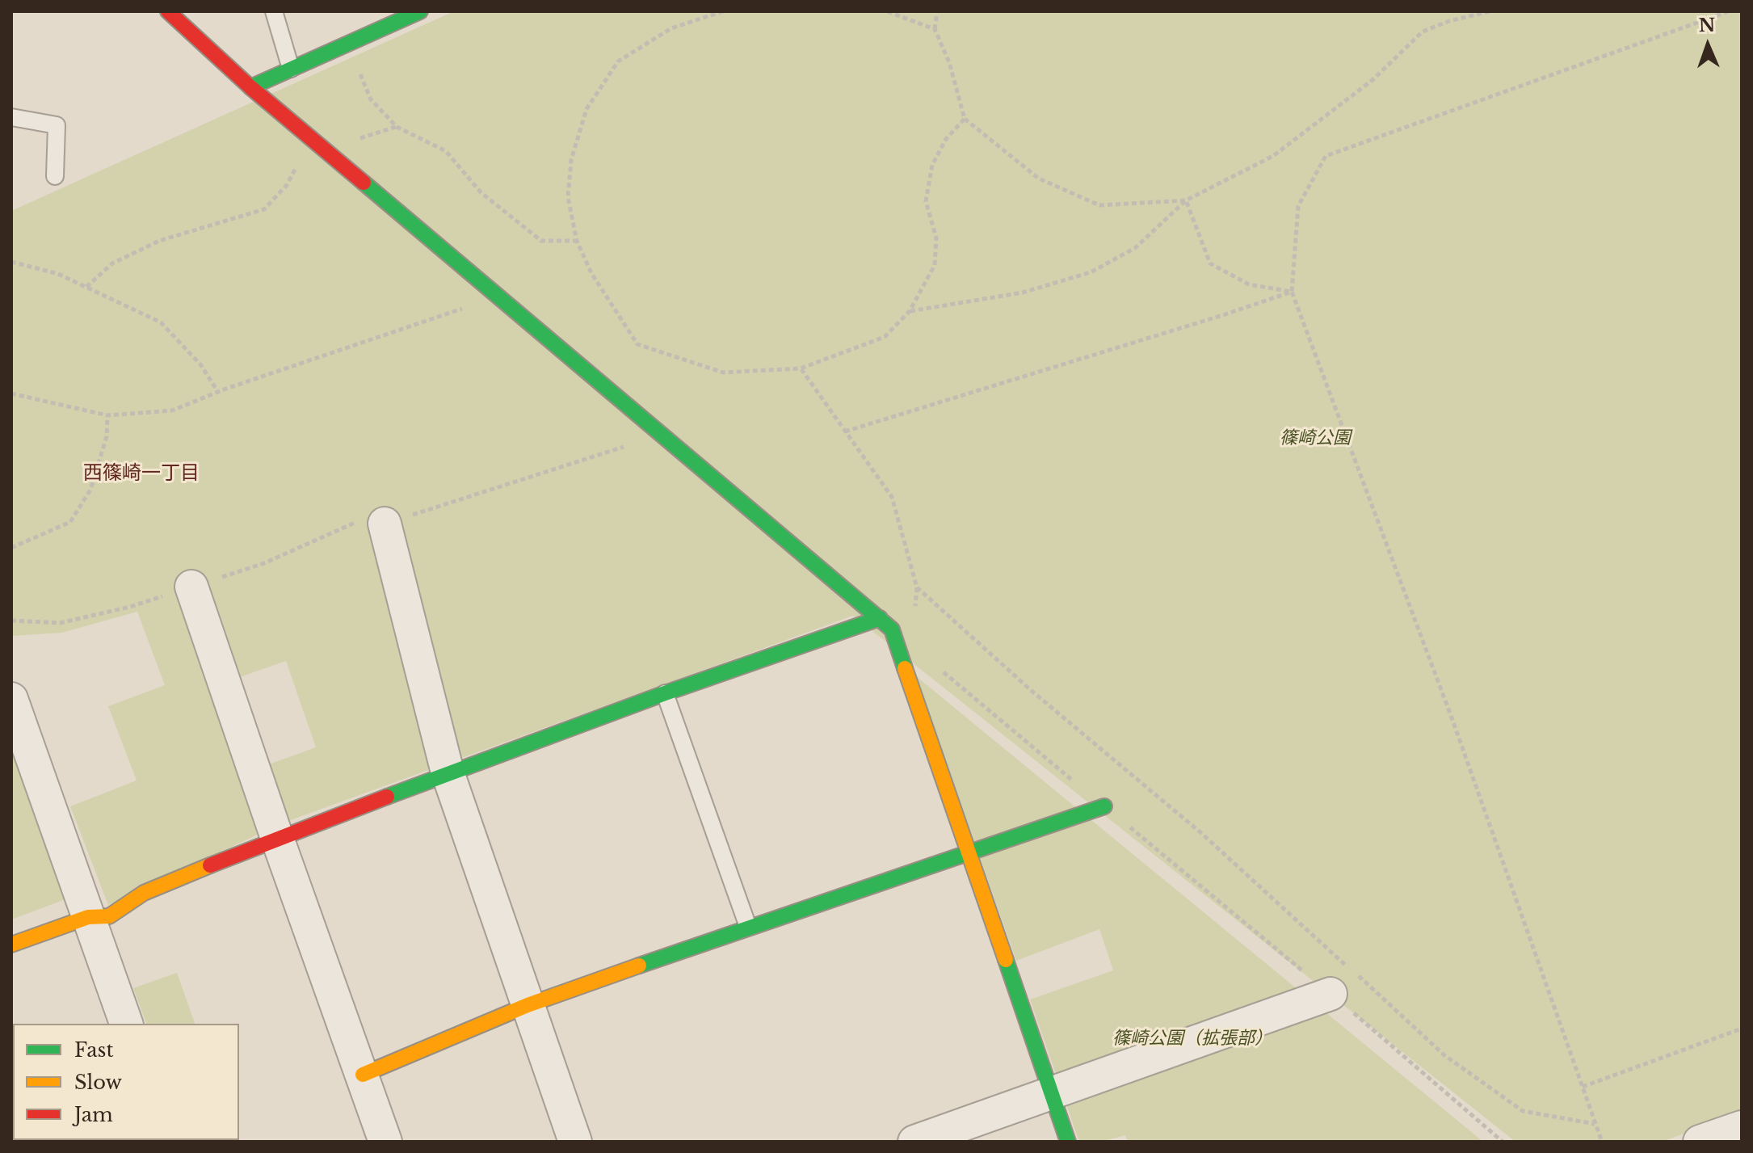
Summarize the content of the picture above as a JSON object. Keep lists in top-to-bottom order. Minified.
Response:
{"districts":["西篠崎一丁目"],"parks":["篠崎公園","篠崎公園（拡張部）"],"legend":["Fast","Slow","Jam"],"north":"top"}
